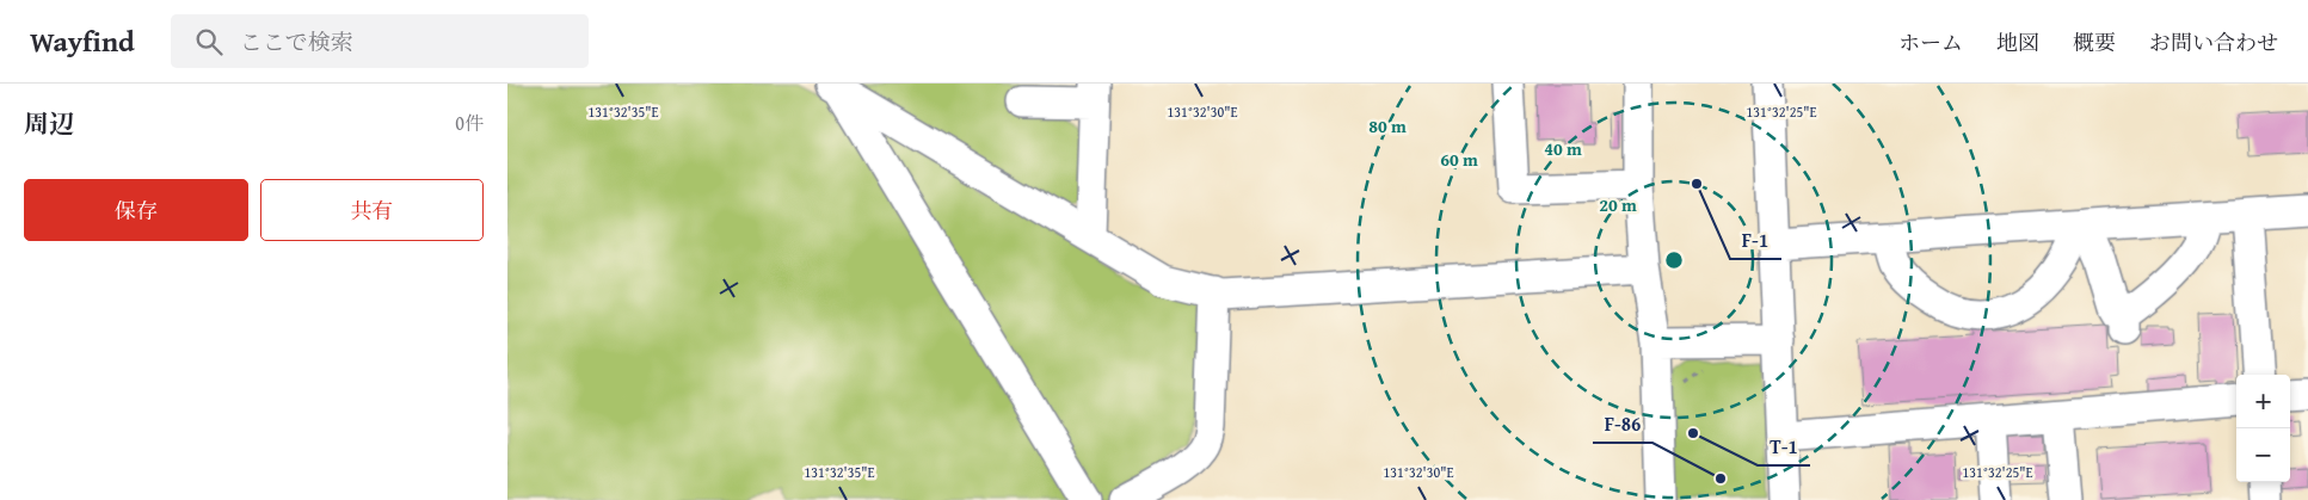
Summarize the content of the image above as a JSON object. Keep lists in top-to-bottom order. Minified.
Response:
{"places":["F-1","T-1","F-86"],"page":{"header":"Wayfind","search":"ここで検索","nav":["ホーム","地図","概要","お問い合わせ"],"heading":["周辺","0件"],"buttons":["保存","共有"],"map_buttons":["+","−"]},"coordinates":["131°32'35\"E","131°32'30\"E","131°32'25\"E"],"rings":["80 m","40 m","60 m","20 m"]}
